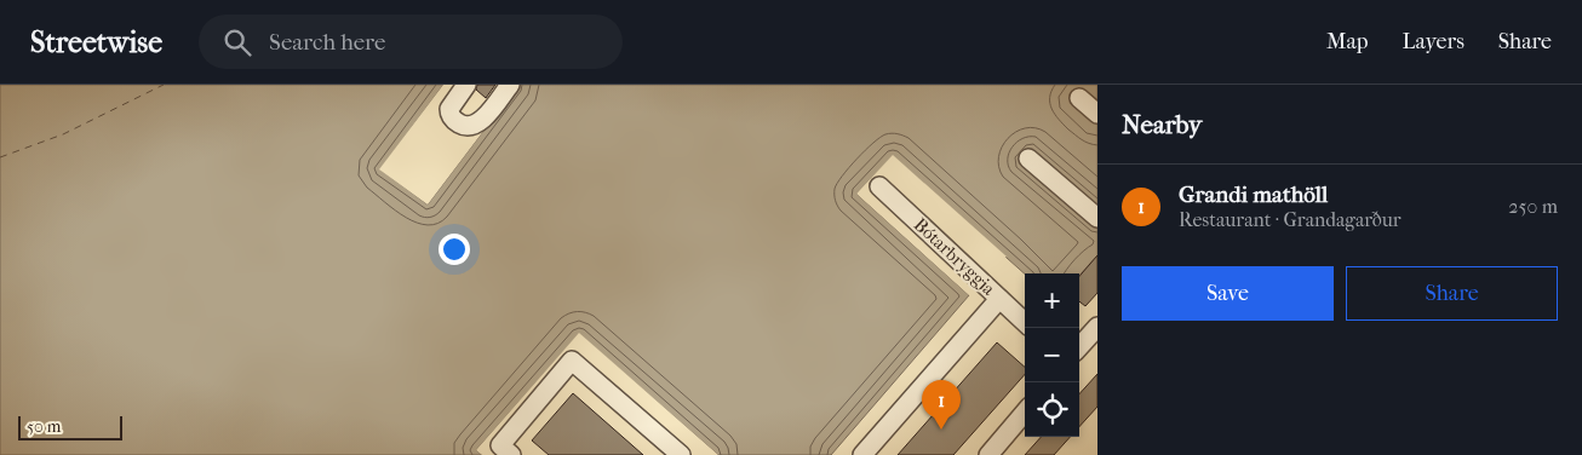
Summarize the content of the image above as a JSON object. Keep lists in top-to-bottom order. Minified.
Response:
{"streets":{"street":["Bótarbryggja"]},"scale_bar":"50 m","page":{"header":"Streetwise","search":"Search here","nav":["Map","Layers","Share"],"heading":"Nearby","list":[{"mark":"1","name":"Grandi mathöll","note":"Restaurant · Grandagarður","value":"250 m"}],"buttons":["Save","Share"],"map_buttons":["+","−"],"pins":"1","scale":"50 m"}}
